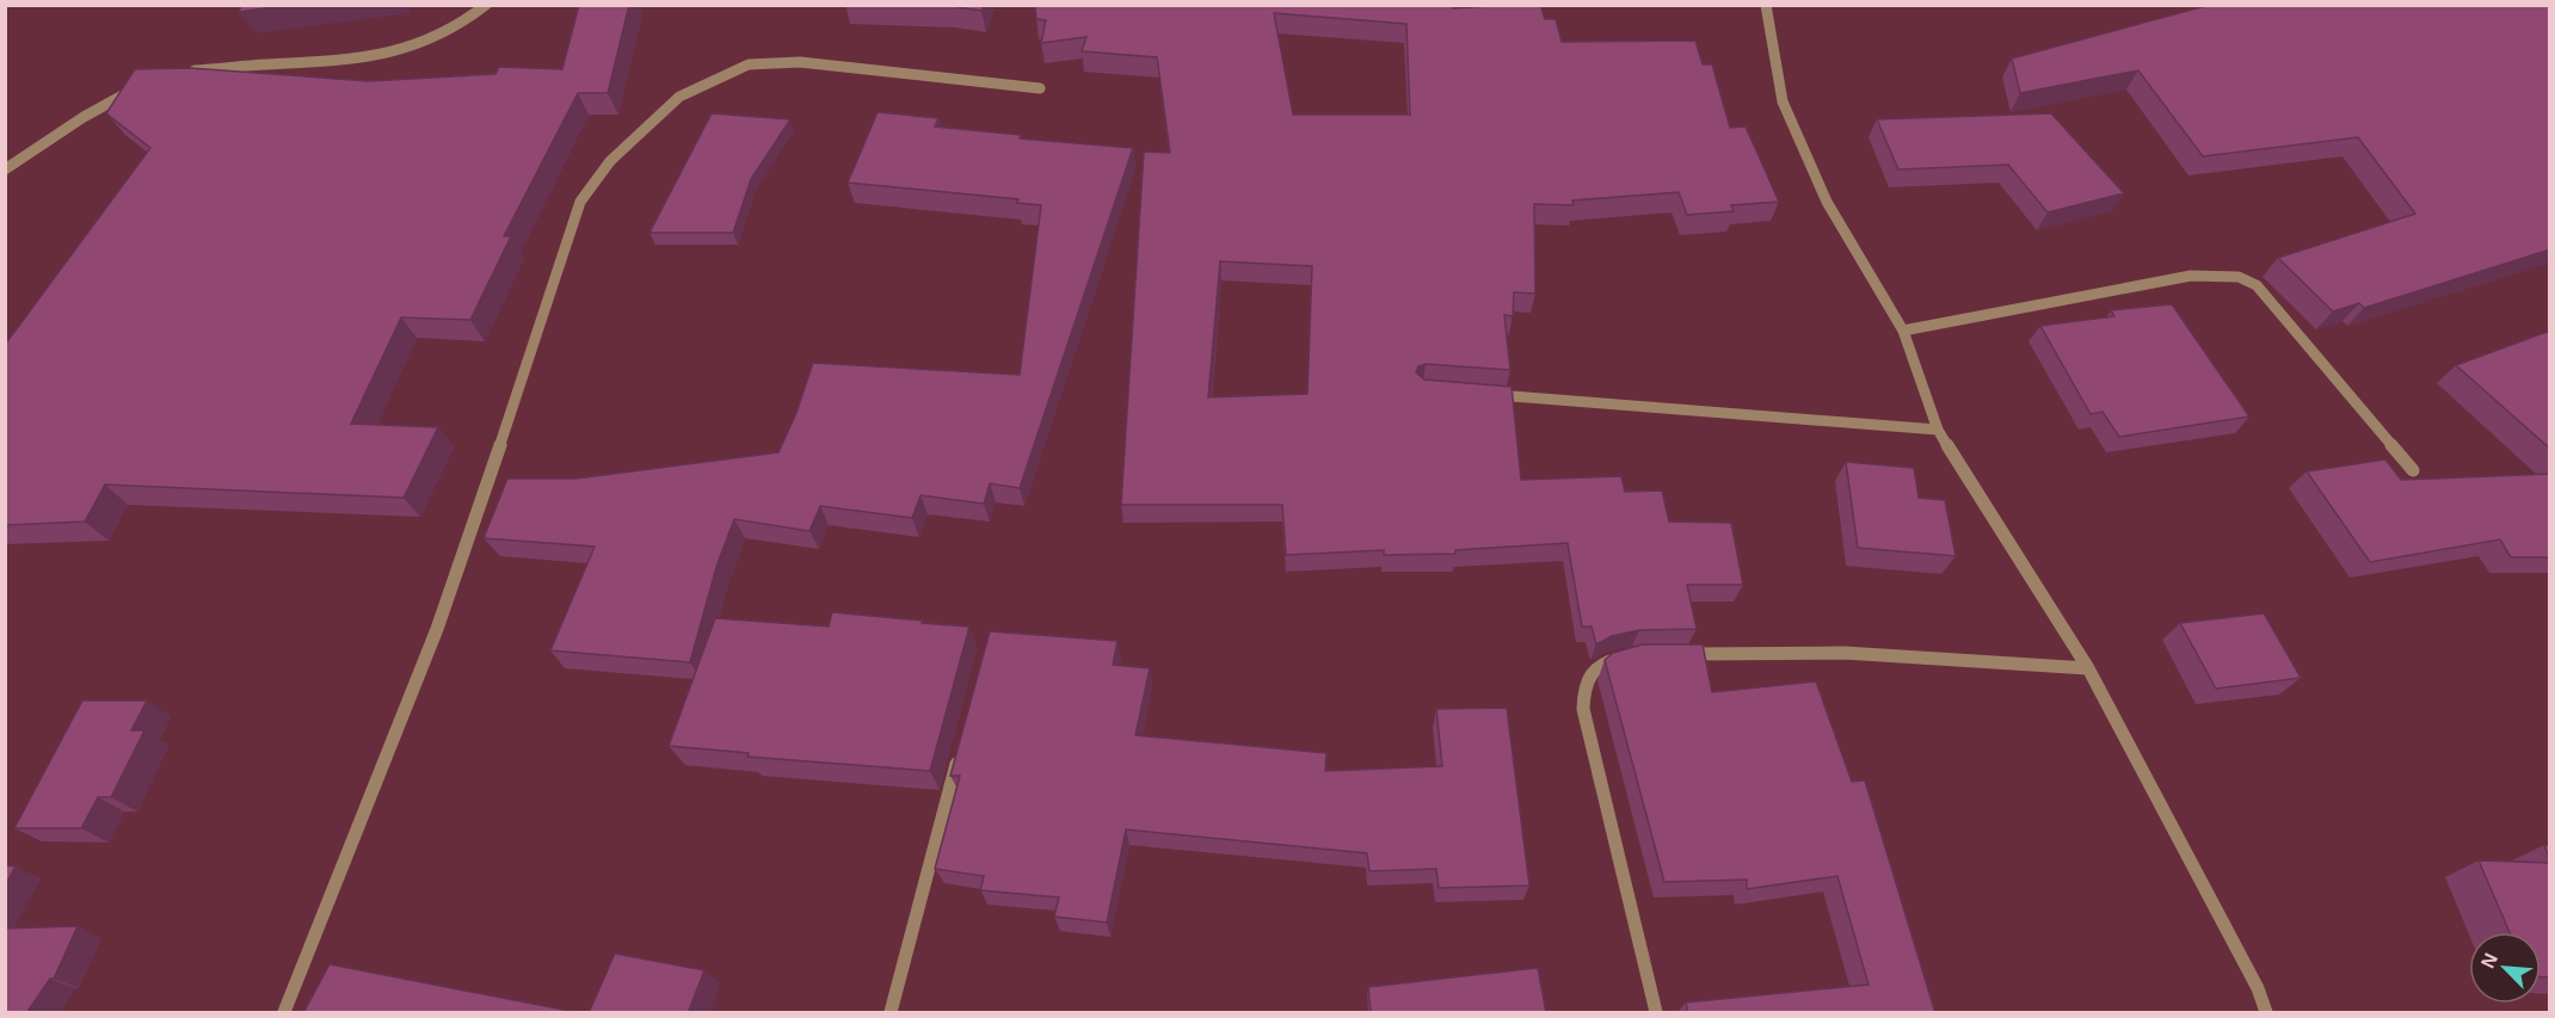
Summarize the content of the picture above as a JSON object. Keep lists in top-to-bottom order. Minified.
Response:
{"north":"top left"}
